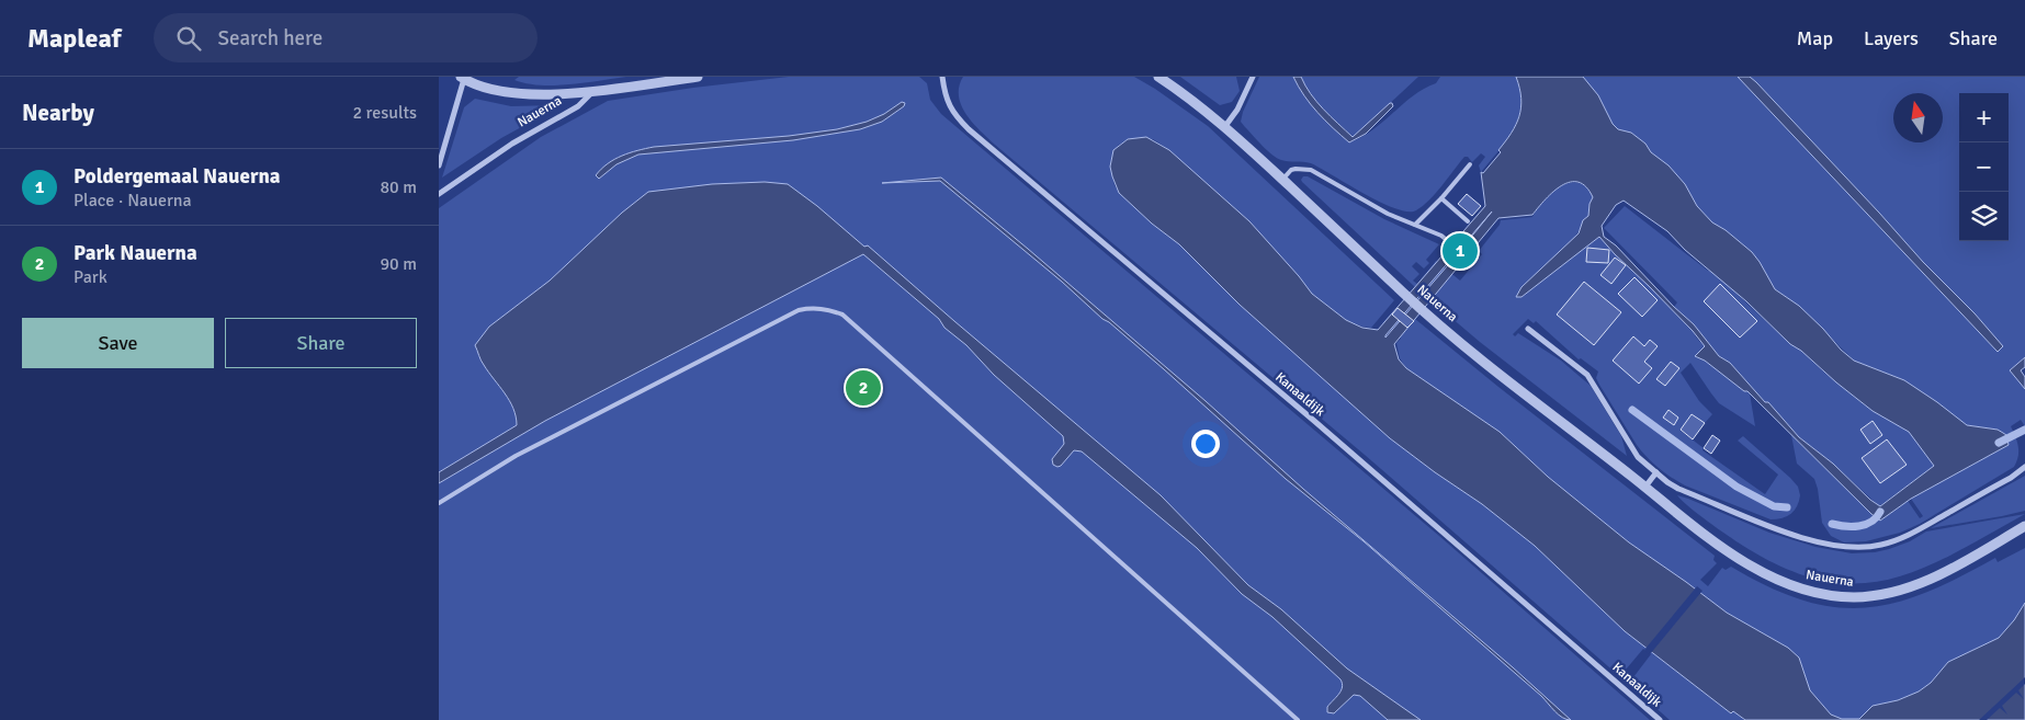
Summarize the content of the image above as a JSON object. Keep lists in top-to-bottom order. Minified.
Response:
{"streets":{"street":["Nauerna","Kanaaldijk"]},"north":"top","page":{"header":"Mapleaf","search":"Search here","nav":["Map","Layers","Share"],"heading":["Nearby","2 results"],"map_buttons":["+","−"],"list":[{"mark":"1","name":"Poldergemaal Nauerna","note":"Place · Nauerna","value":"80 m"},{"mark":"2","name":"Park Nauerna","note":"Park","value":"90 m"}],"pins":["1","2"],"buttons":["Save","Share"]}}
